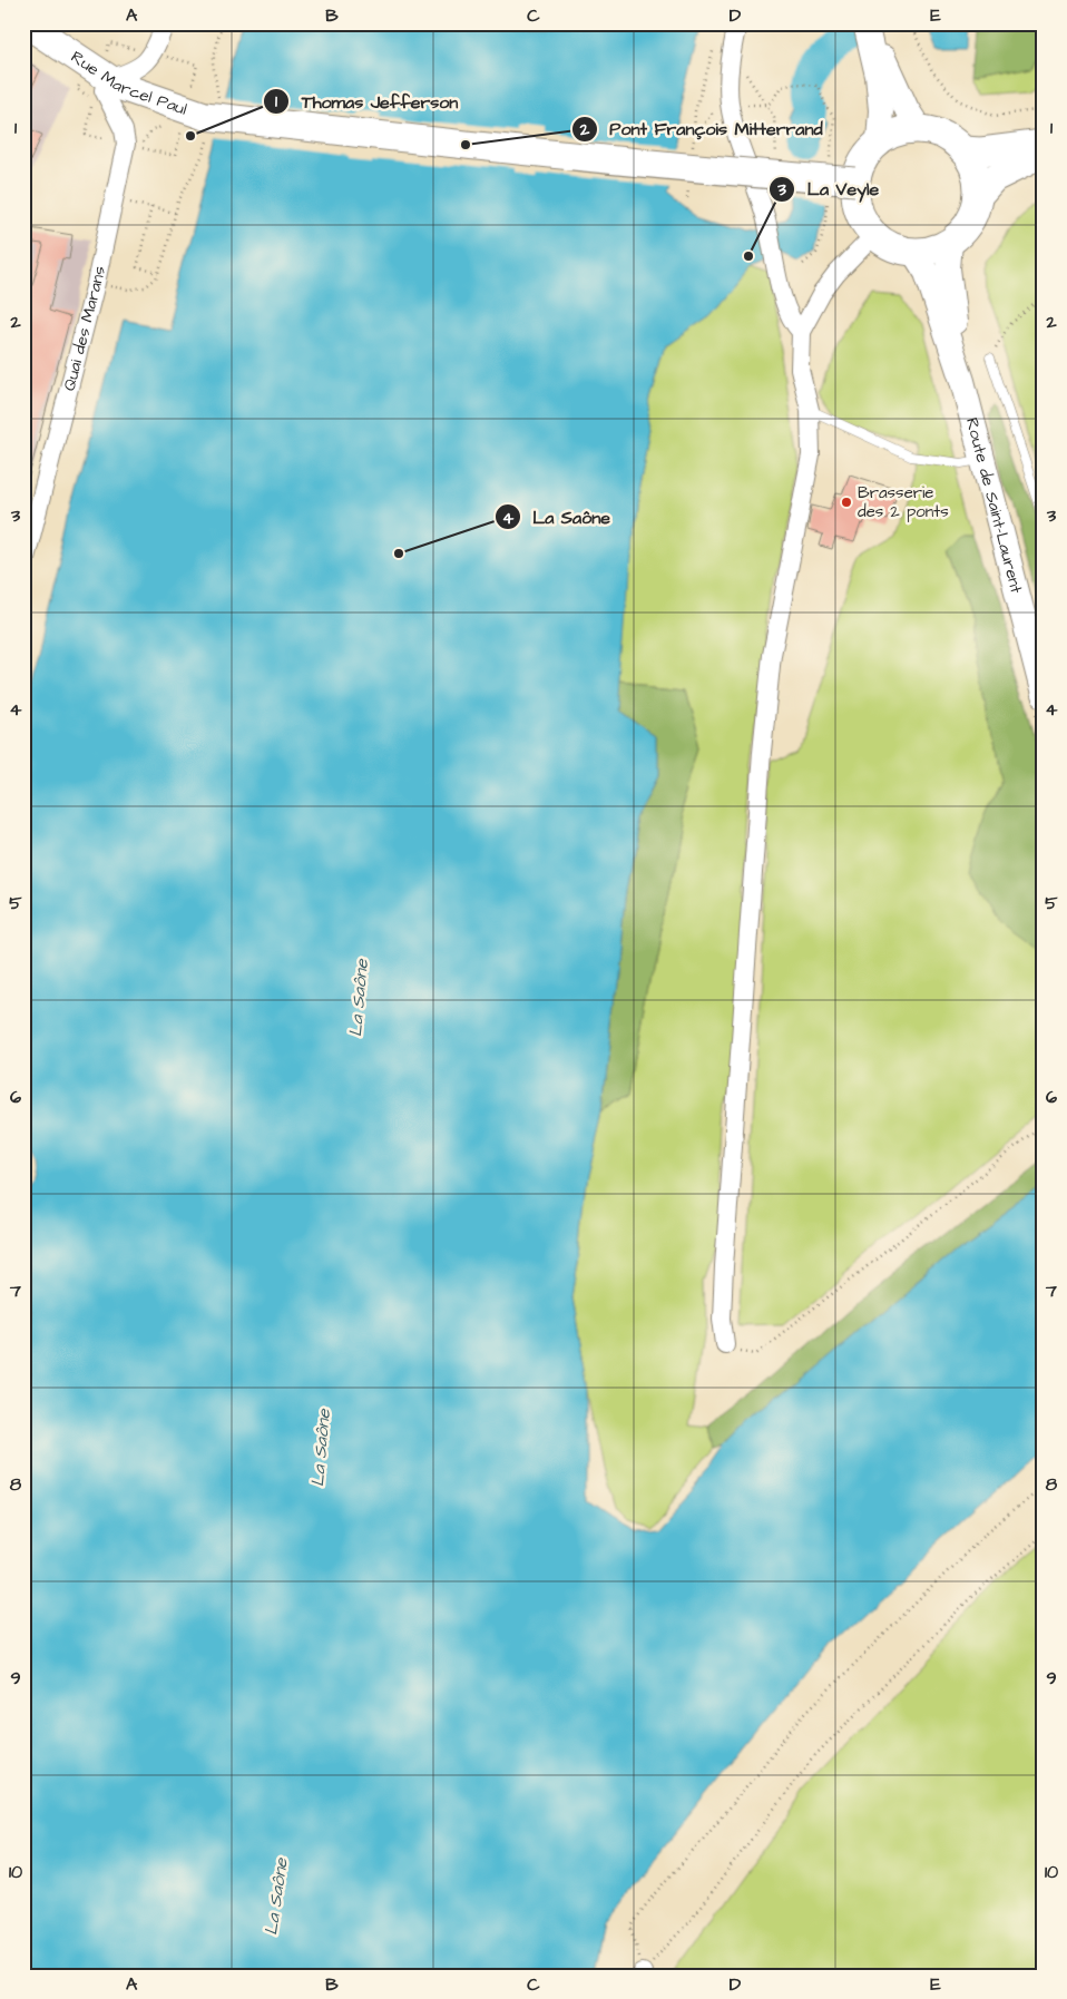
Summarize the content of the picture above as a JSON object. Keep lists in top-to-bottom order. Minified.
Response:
{"streets":{"main road":["Rue Marcel Paul","Route de Saint-Laurent"],"street":["Quai des Marans"]},"crossings":[["Rue Marcel Paul","Quai des Marans"],["Rue Marcel Paul","Route de Saint-Laurent"]],"water":["La Saône"],"places":["Thomas Jefferson","Pont François Mitterrand","La Veyle","Brasserie des 2 ponts","La Saône"],"grid":{"columns":["A","B","C","D","E"],"rows":["1","2","3","4","5","6","7","8","9","10"]}}
